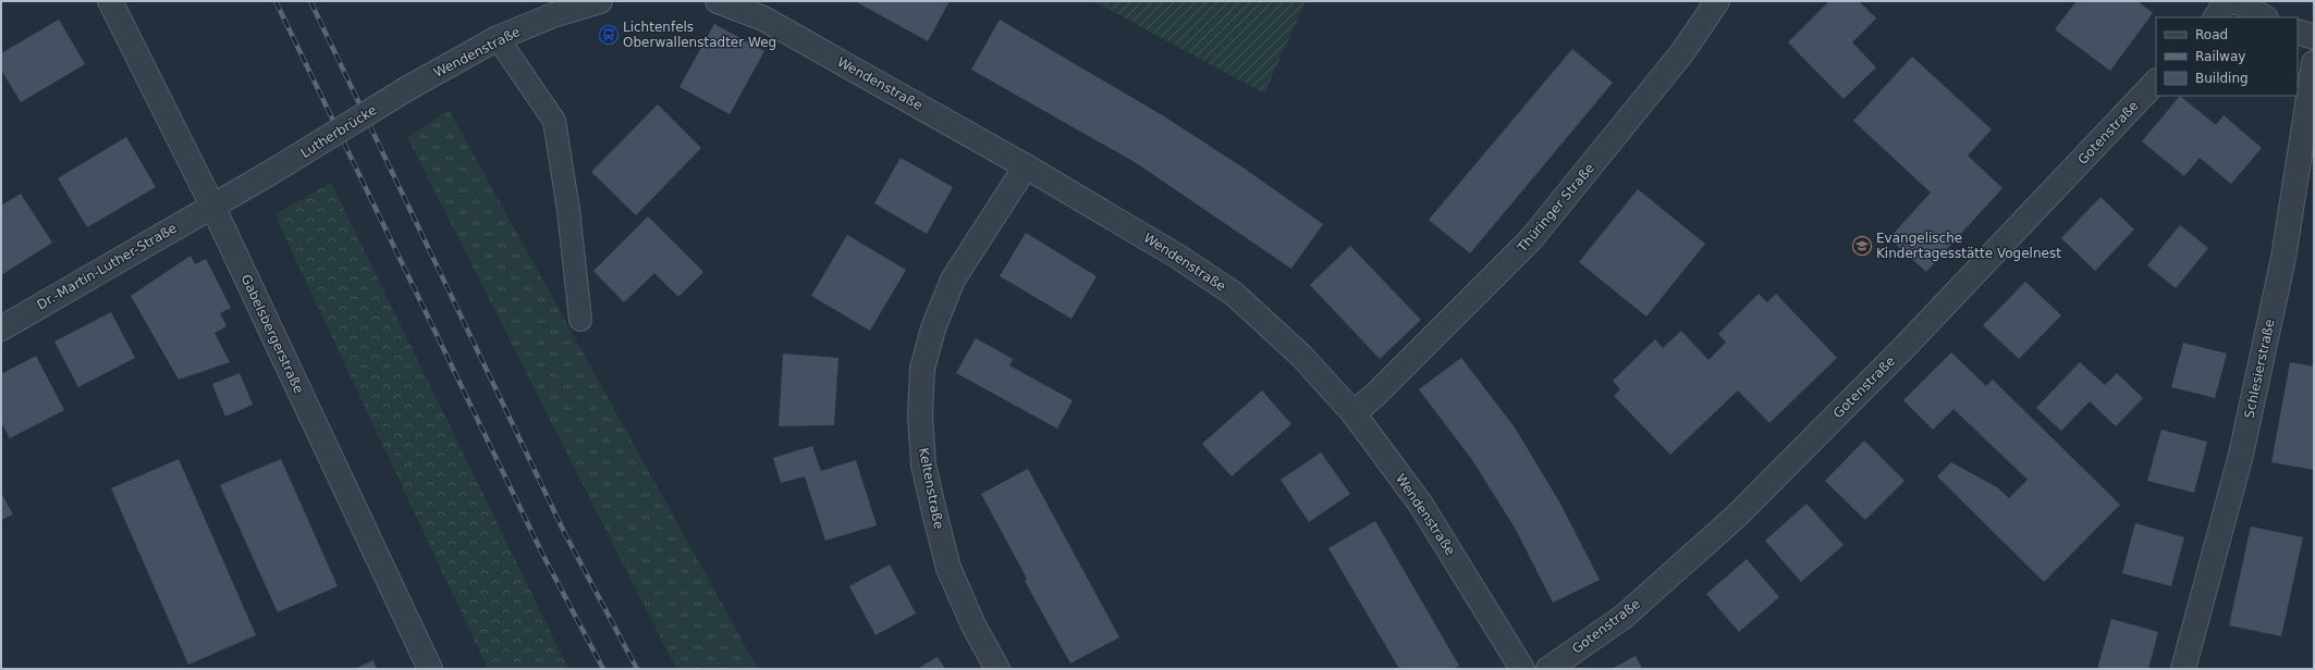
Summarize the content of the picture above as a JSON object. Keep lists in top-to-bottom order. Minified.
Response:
{"streets":{"street":["Wendenstraße","Lutherbrücke","Gotenstraße","Thüringer Straße","Dr.-Martin-Luther-Straße","Gabelsbergerstraße","Schlesierstraße","Keltenstraße"]},"crossings":[["Wendenstraße","Lutherbrücke"],["Wendenstraße","Thüringer Straße"],["Wendenstraße","Keltenstraße"],["Lutherbrücke","Dr.-Martin-Luther-Straße"],["Lutherbrücke","Gabelsbergerstraße"],["Dr.-Martin-Luther-Straße","Gabelsbergerstraße"]],"places":{"bus stop":["Lichtenfels Oberwallenstadter Weg"],"school or university":["Evangelische Kindertagesstätte Vogelnest"]},"legend":["Road","Railway","Building"]}
